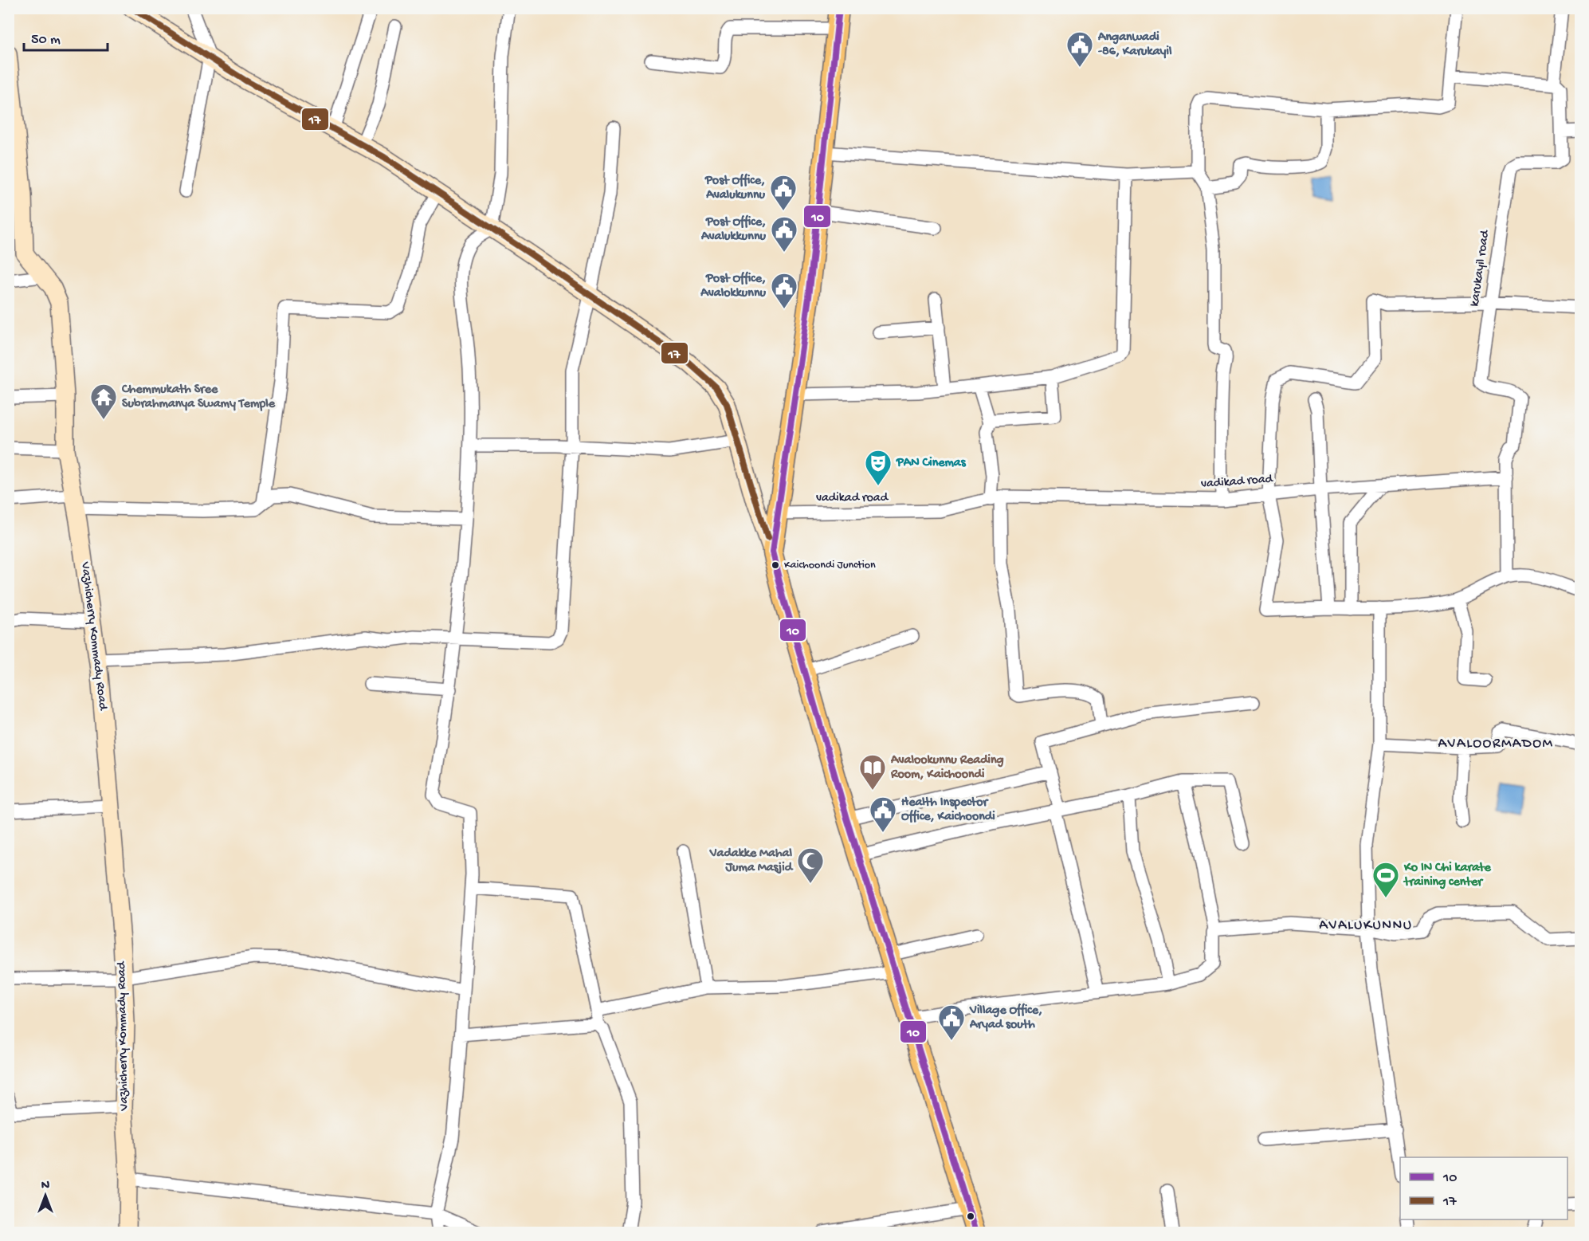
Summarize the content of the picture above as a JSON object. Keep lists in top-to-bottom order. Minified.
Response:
{"streets":{"main road":["Vazhicherry Kommady Road"],"street":["karukayil road","vadikad road"]},"crossings":[["karukayil road","vadikad road"]],"districts":["AVALOORMADOM","AVALUKUNNU"],"places":{"public building":["Anganwadi -86, Karukayil","Post Office, Avalukunnu","Post Office, Avalukkunnu","Post Office, Avalokkunnu","Health Inspector Office, Kaichoondi","Village Office, Aryad south"],"temple":["Chemmukath Sree Subrahmanya Swamy Temple"],"theatre":["PAN Cinemas"],"other":["Kaichoondi Junction"],"library":["Avalookunnu Reading Room, Kaichoondi"],"mosque":["Vadakke Mahal Juma Masjid"],"sports":["Ko IN Chi karate training center"]},"lines":["transit line 10","transit line 17"],"legend":["10","17"],"scale_bar":"50 m","north":"top"}
